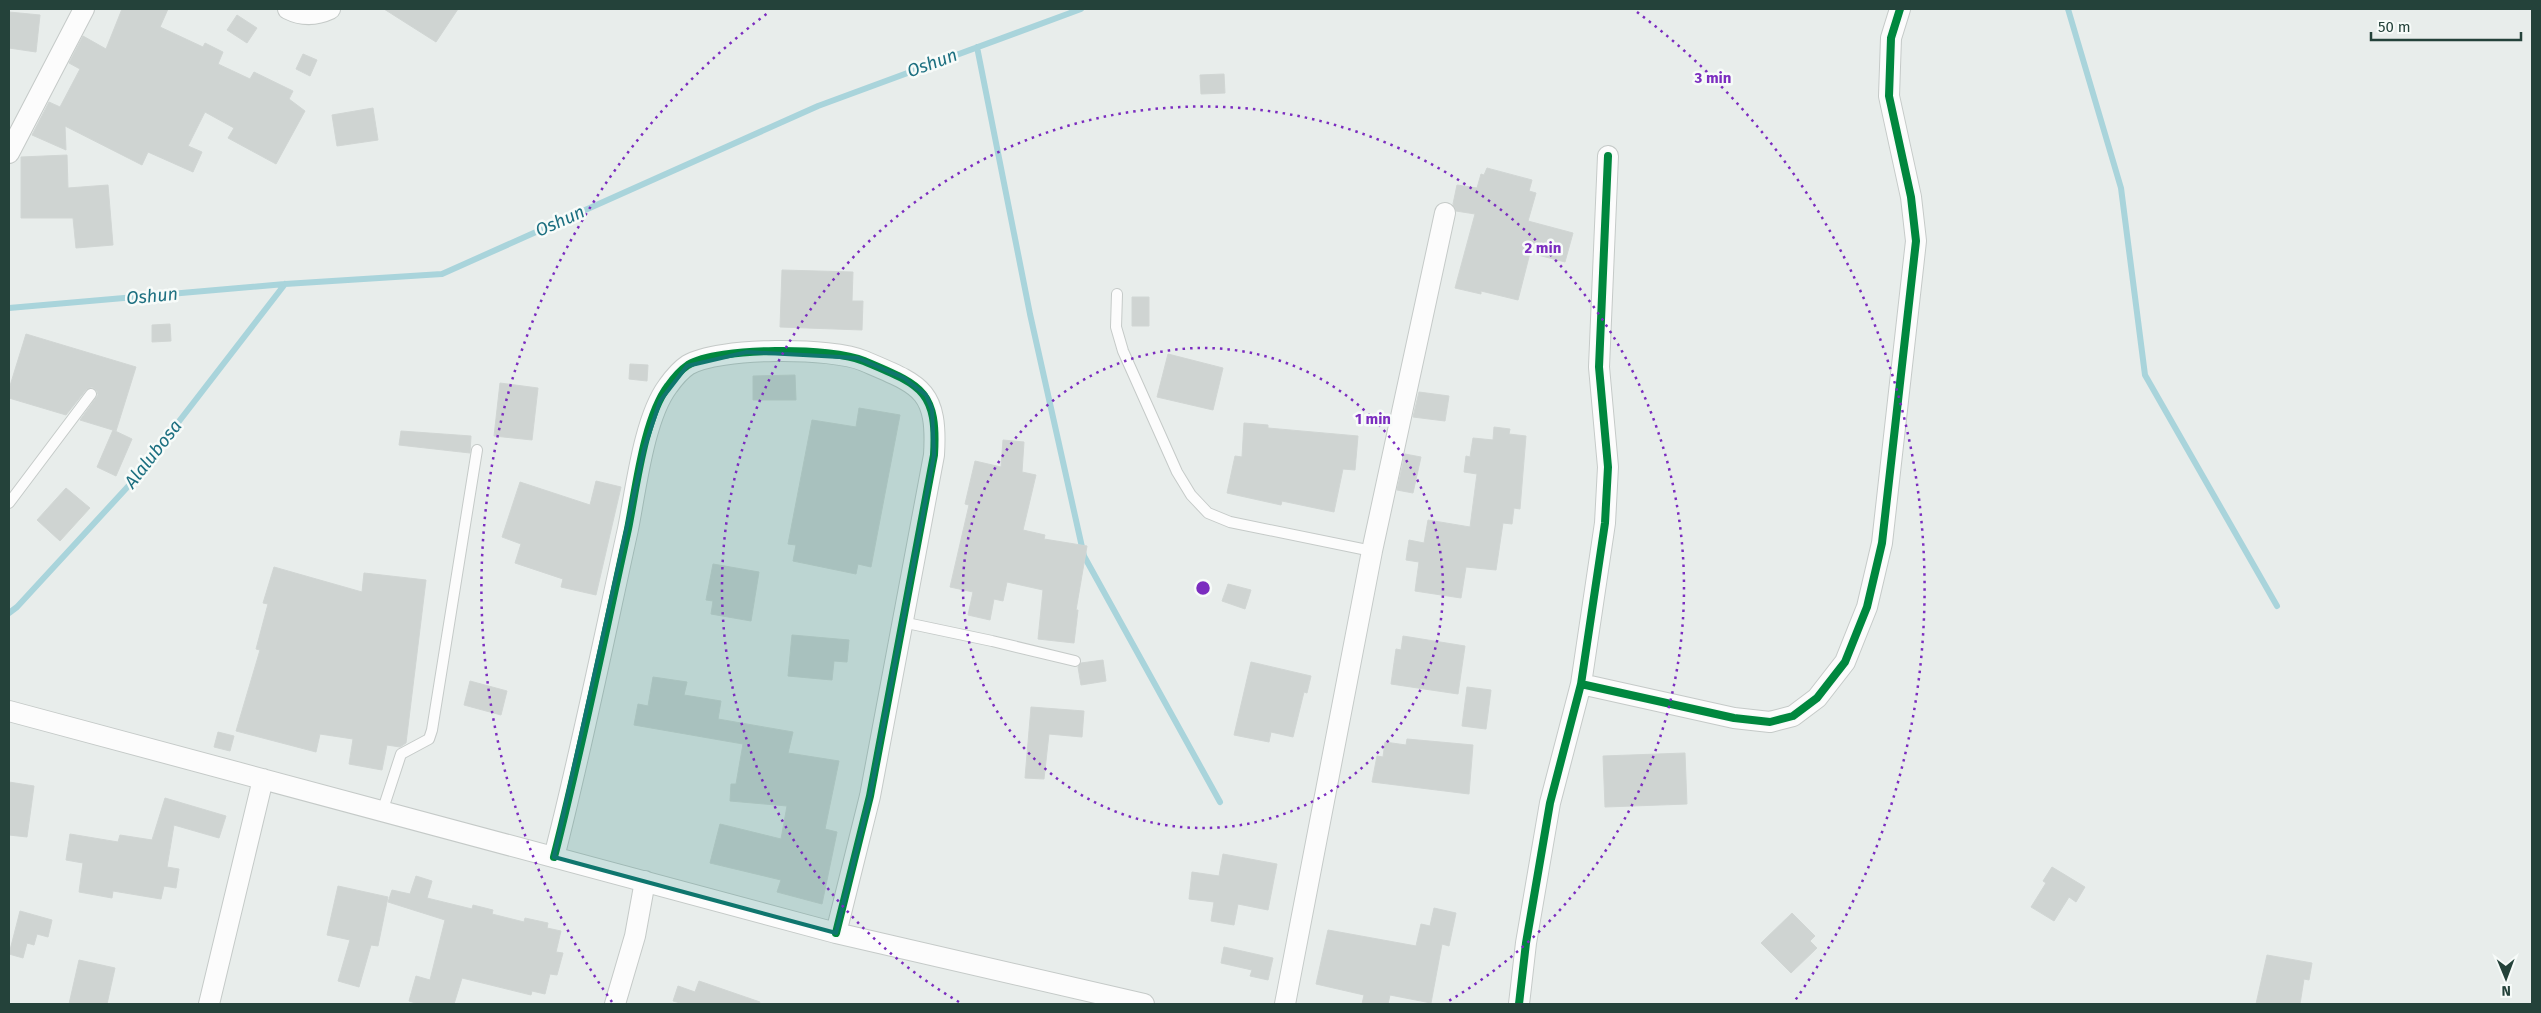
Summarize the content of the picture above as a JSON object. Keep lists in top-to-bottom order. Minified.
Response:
{"water":["Oshun","Alalubosa"],"scale_bar":"50 m","north":"bottom","rings":["3 min","2 min","1 min"]}
